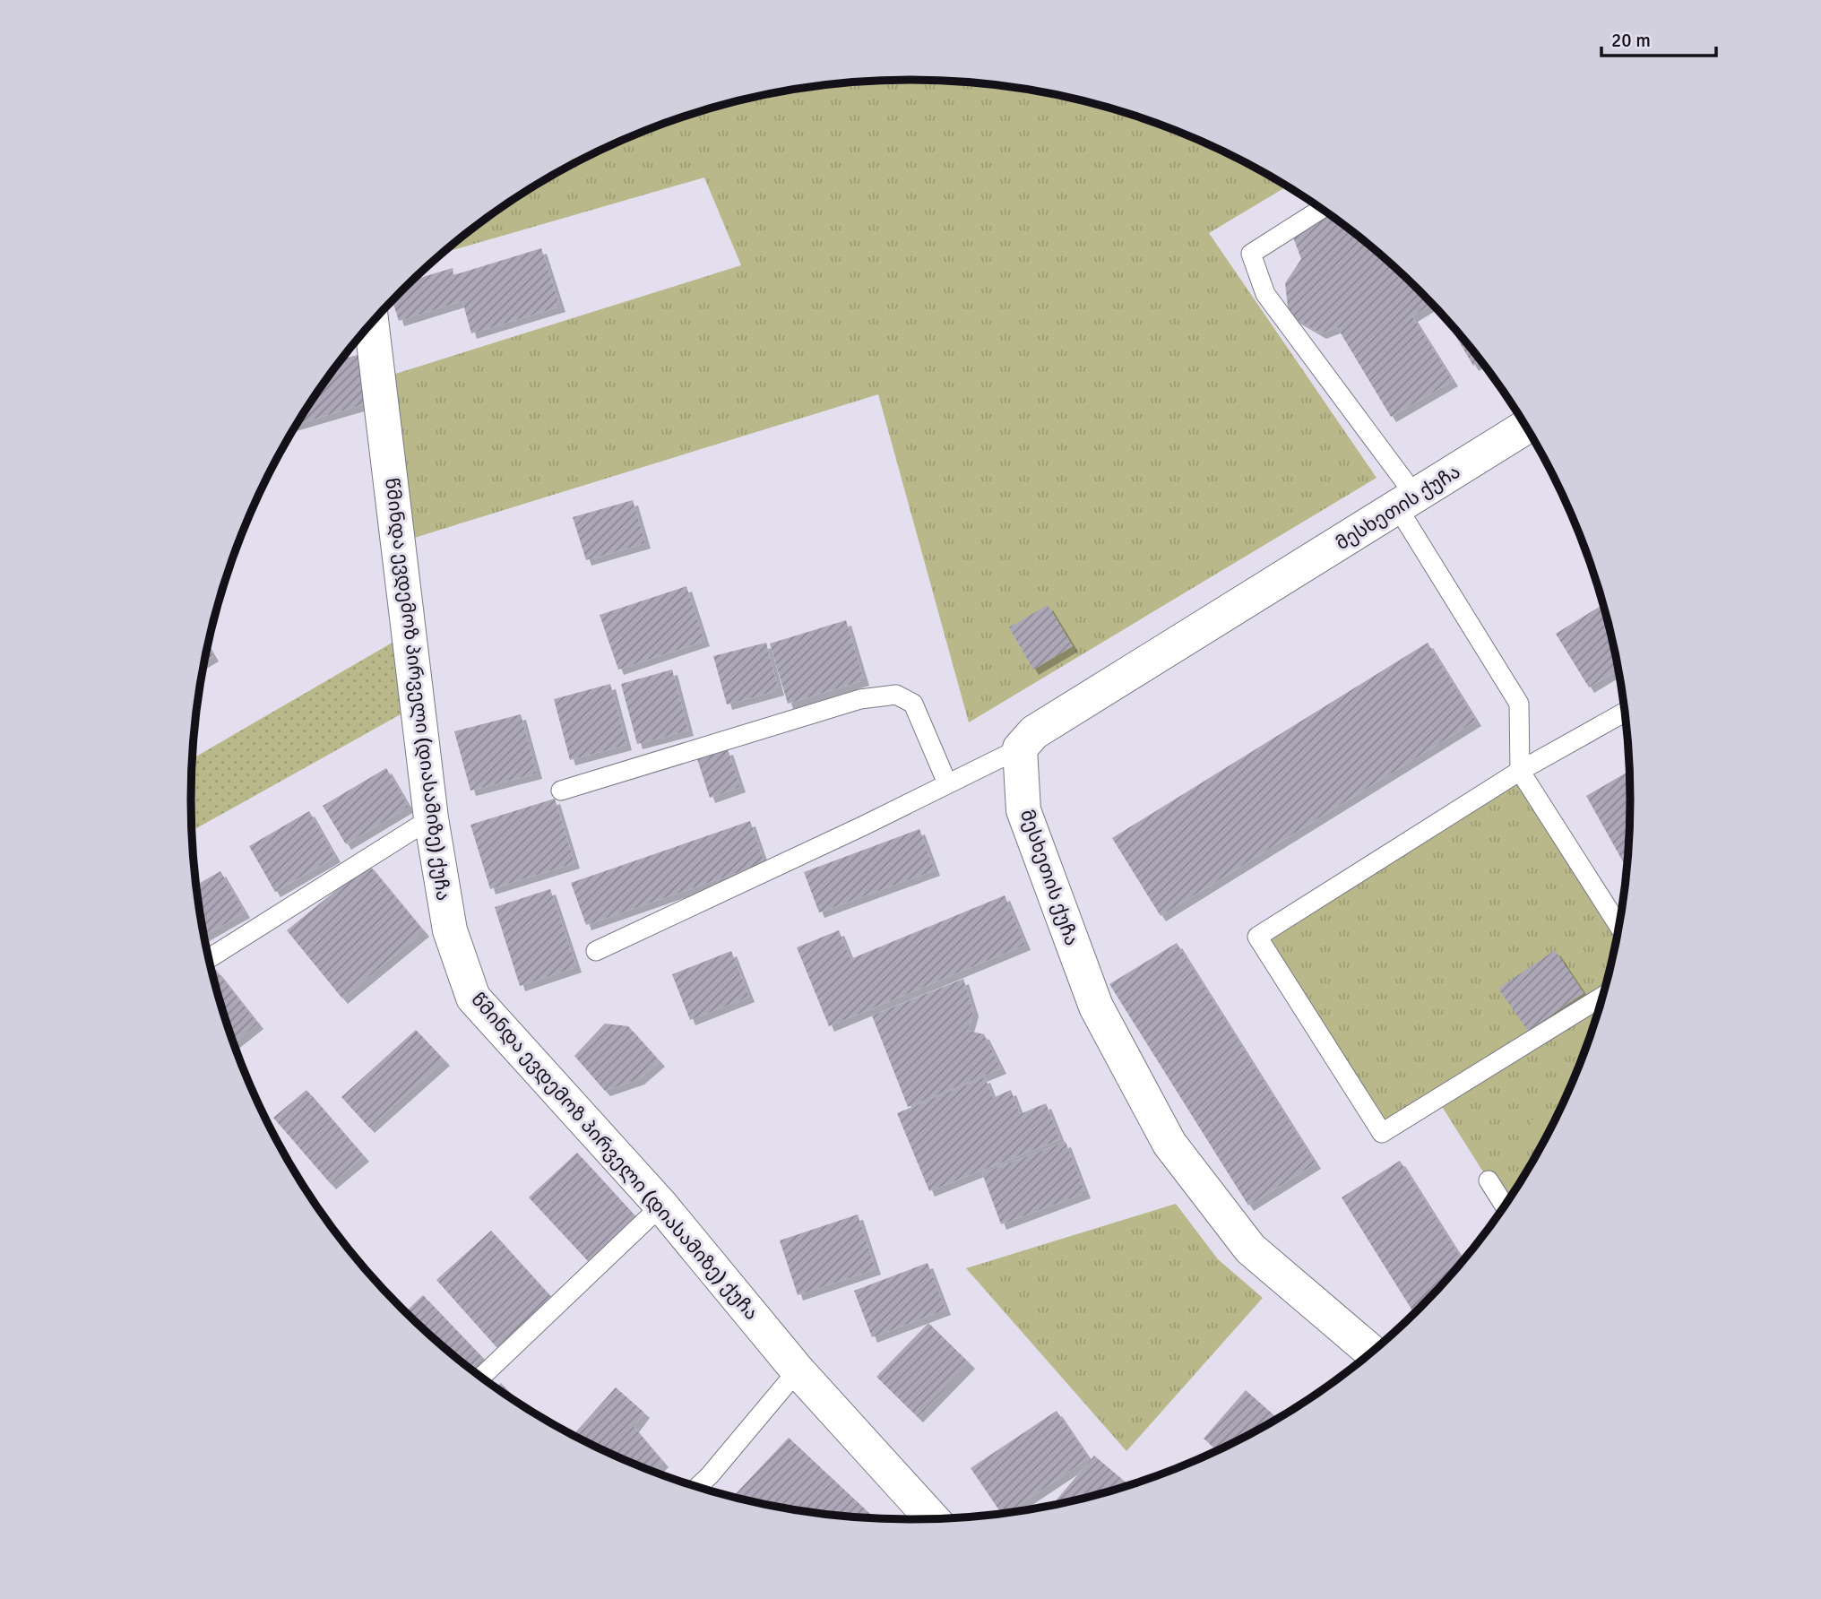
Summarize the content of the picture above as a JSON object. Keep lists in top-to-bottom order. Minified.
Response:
{"streets":{"street":["მესხეთის ქუჩა","წმინდა ევდემოზ პირველი (დიასამიზე) ქუჩა"]},"scale_bar":"20 m"}
